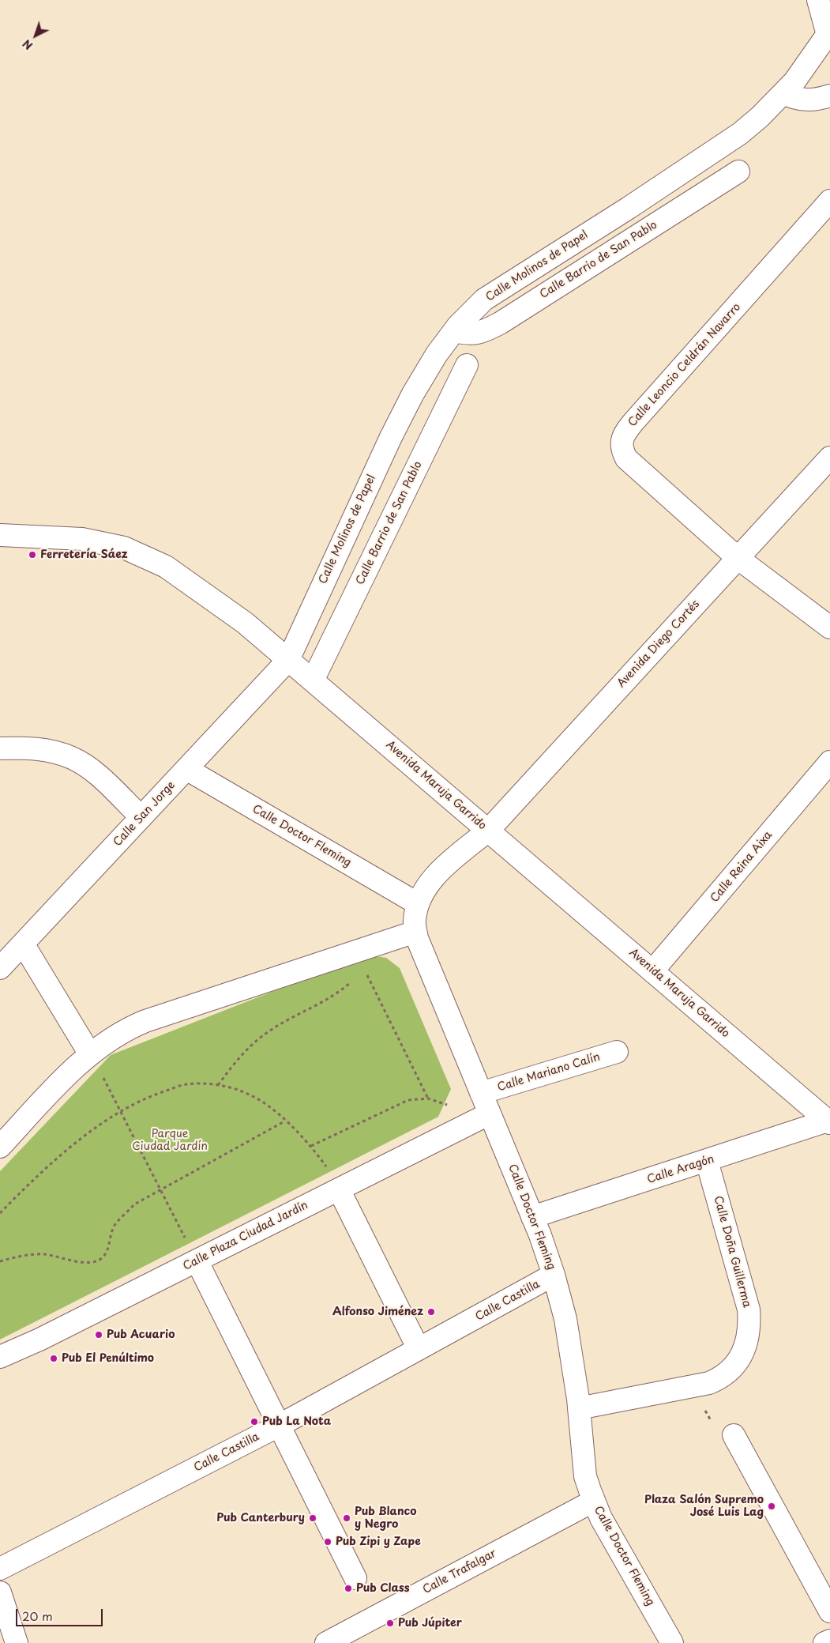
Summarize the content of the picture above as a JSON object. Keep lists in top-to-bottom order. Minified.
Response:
{"streets":{"street":["Calle Barrio de San Pablo","Calle Molinos de Papel","Calle Leoncio Celdrán Navarro","Avenida Diego Cortés","Avenida Maruja Garrido","Calle San Jorge","Calle Doctor Fleming","Calle Reina Aixa","Calle Mariano Calín","Calle Aragón","Calle Plaza Ciudad Jardín","Calle Doña Guillerma","Calle Castilla","Calle Trafalgar"]},"crossings":[["Calle Barrio de San Pablo","Calle Molinos de Papel"],["Calle Barrio de San Pablo","Avenida Maruja Garrido"],["Calle Molinos de Papel","Avenida Maruja Garrido"],["Calle Molinos de Papel","Calle San Jorge"],["Calle Leoncio Celdrán Navarro","Avenida Diego Cortés"],["Avenida Diego Cortés","Avenida Maruja Garrido"],["Avenida Diego Cortés","Calle Doctor Fleming"],["Avenida Maruja Garrido","Calle San Jorge"],["Avenida Maruja Garrido","Calle Doctor Fleming"],["Avenida Maruja Garrido","Calle Reina Aixa"],["Avenida Maruja Garrido","Calle Aragón"],["Calle San Jorge","Calle Doctor Fleming"],["Calle Doctor Fleming","Calle Mariano Calín"],["Calle Doctor Fleming","Calle Aragón"],["Calle Doctor Fleming","Calle Plaza Ciudad Jardín"],["Calle Doctor Fleming","Calle Doña Guillerma"],["Calle Doctor Fleming","Calle Castilla"],["Calle Doctor Fleming","Calle Trafalgar"],["Calle Aragón","Calle Doña Guillerma"]],"parks":["Parque Ciudad Jardín"],"places":["Ferretería Sáez","Alfonso Jiménez","Pub Acuario","Pub El Penúltimo","Pub La Nota","Plaza Salón Supremo José Luis Lag","Pub Canterbury","Pub Blanco y Negro","Pub Zipi y Zape","Pub Class","Pub Júpiter"],"scale_bar":"20 m","north":"bottom left"}
